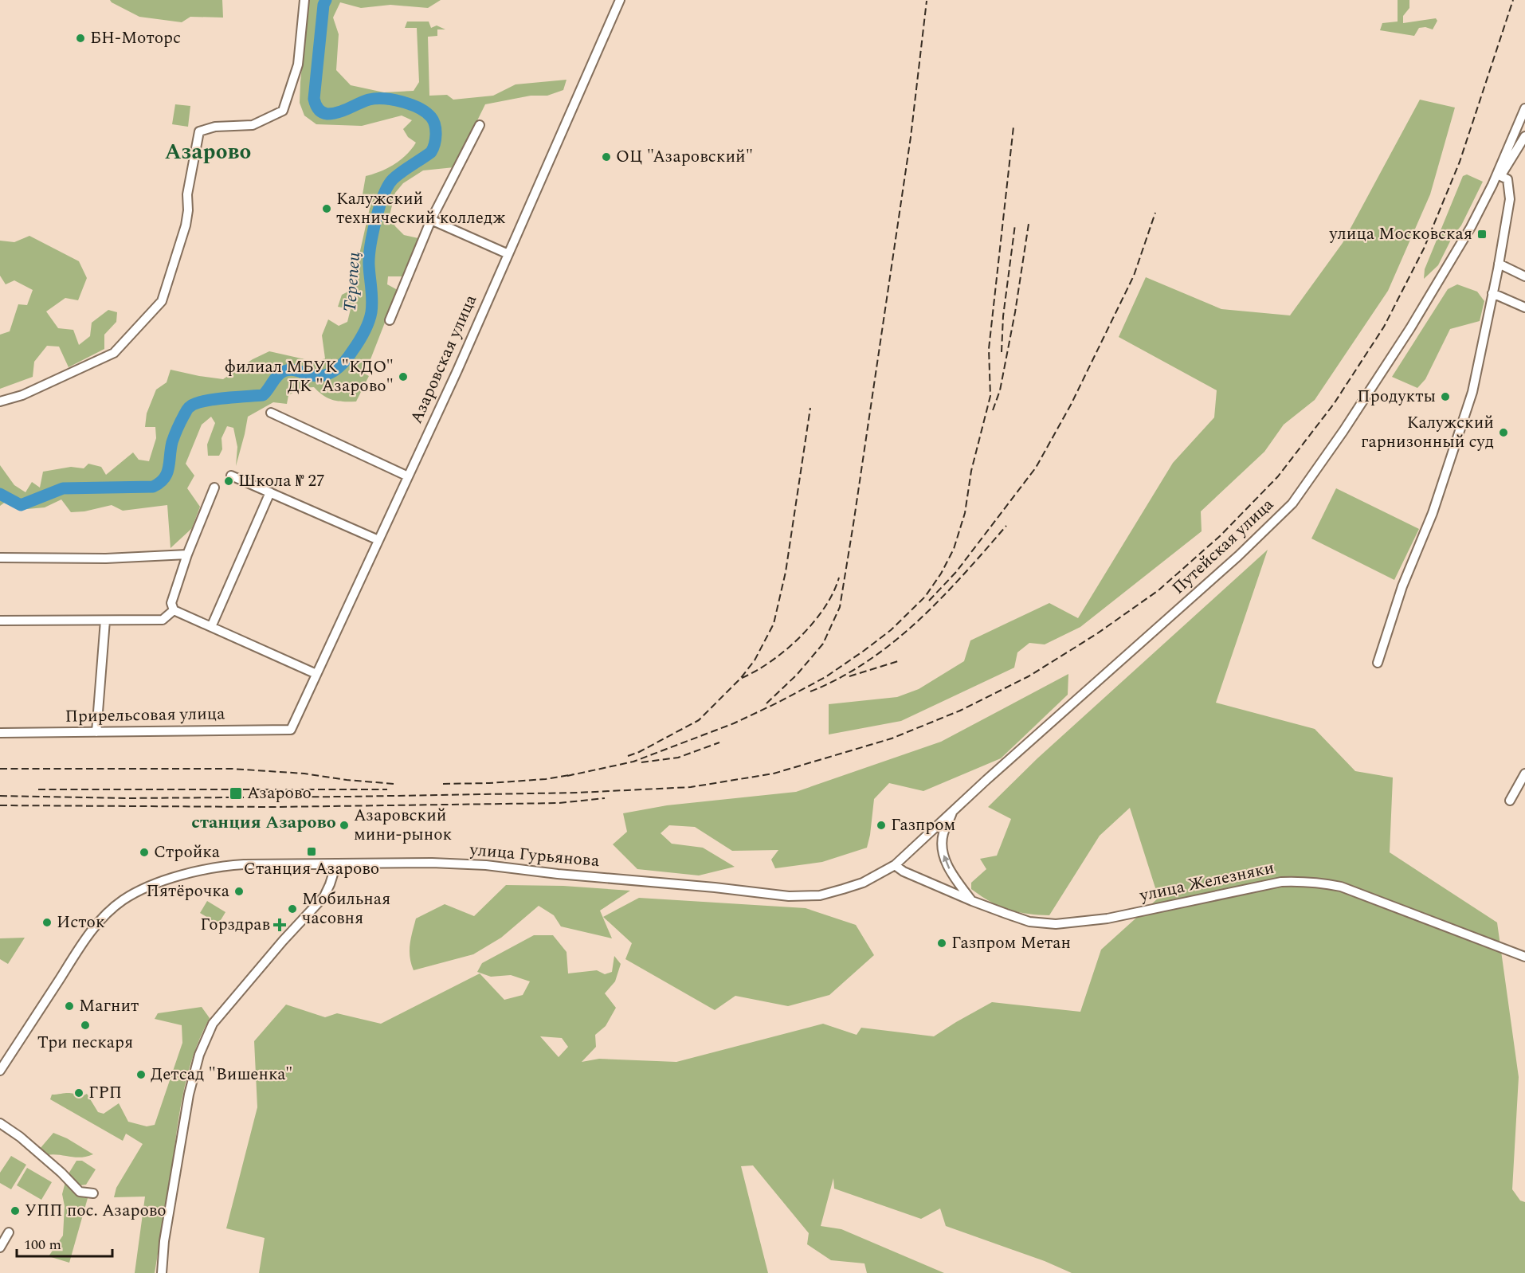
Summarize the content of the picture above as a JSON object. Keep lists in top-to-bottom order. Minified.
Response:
{"streets":{"street":["Азаровская улица","Путейская улица","Прирельсовая улица","улица Гурьянова","улица Железняки"]},"crossings":[["Азаровская улица","Прирельсовая улица"],["Путейская улица","улица Гурьянова"],["Путейская улица","улица Железняки"],["улица Гурьянова","улица Железняки"]],"districts":["Азарово","станция Азарово"],"water":["Терепец"],"places":{"other":["БН-Моторс","ОЦ \"Азаровский\"","Калужский технический колледж","филиал МБУК \"КДО\" ДК \"Азарово\"","Продукты","Калужский гарнизонный суд","Школа № 27","Азаровский мини-рынок","Газпром","Стройка","Пятёрочка","Мобильная часовня","Исток","Газпром Метан","Магнит","Три пескаря","Детсад \"Вишенка\"","ГРП","УПП пос. Азарово"],"transit":["улица Московская","Азарово","Станция Азарово"],"health":["Горздрав"]},"scale_bar":"100 m"}
